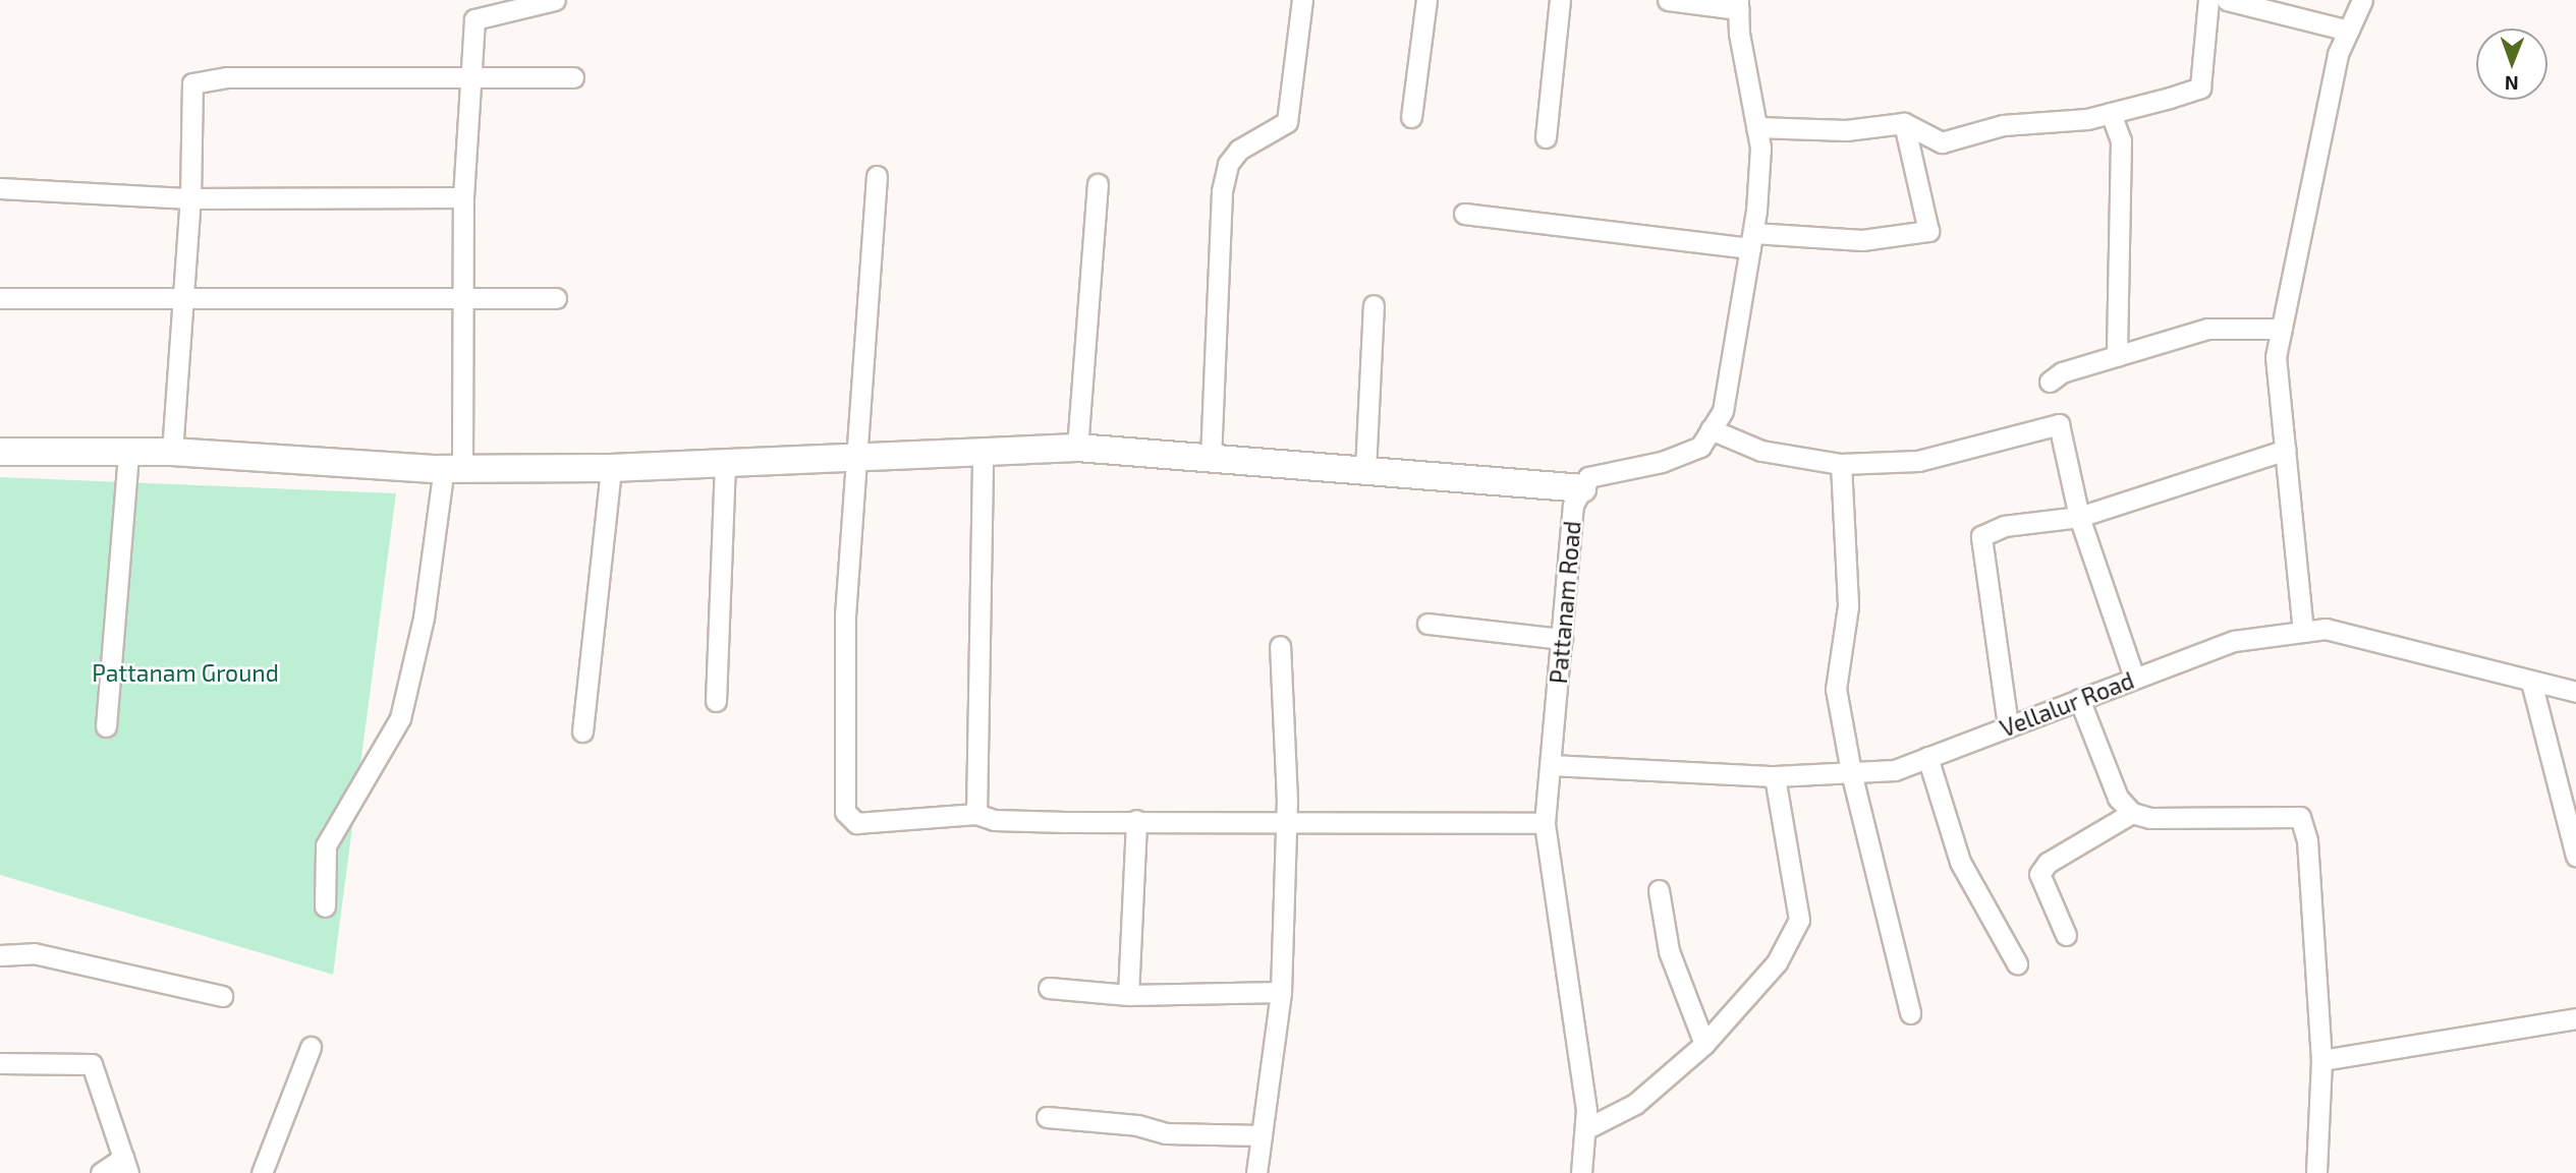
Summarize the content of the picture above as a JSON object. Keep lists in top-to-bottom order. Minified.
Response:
{"streets":{"street":["Pattanam Road","Vellalur Road"]},"crossings":[["Pattanam Road","Vellalur Road"]],"parks":["Pattanam Ground"],"north":"bottom"}
